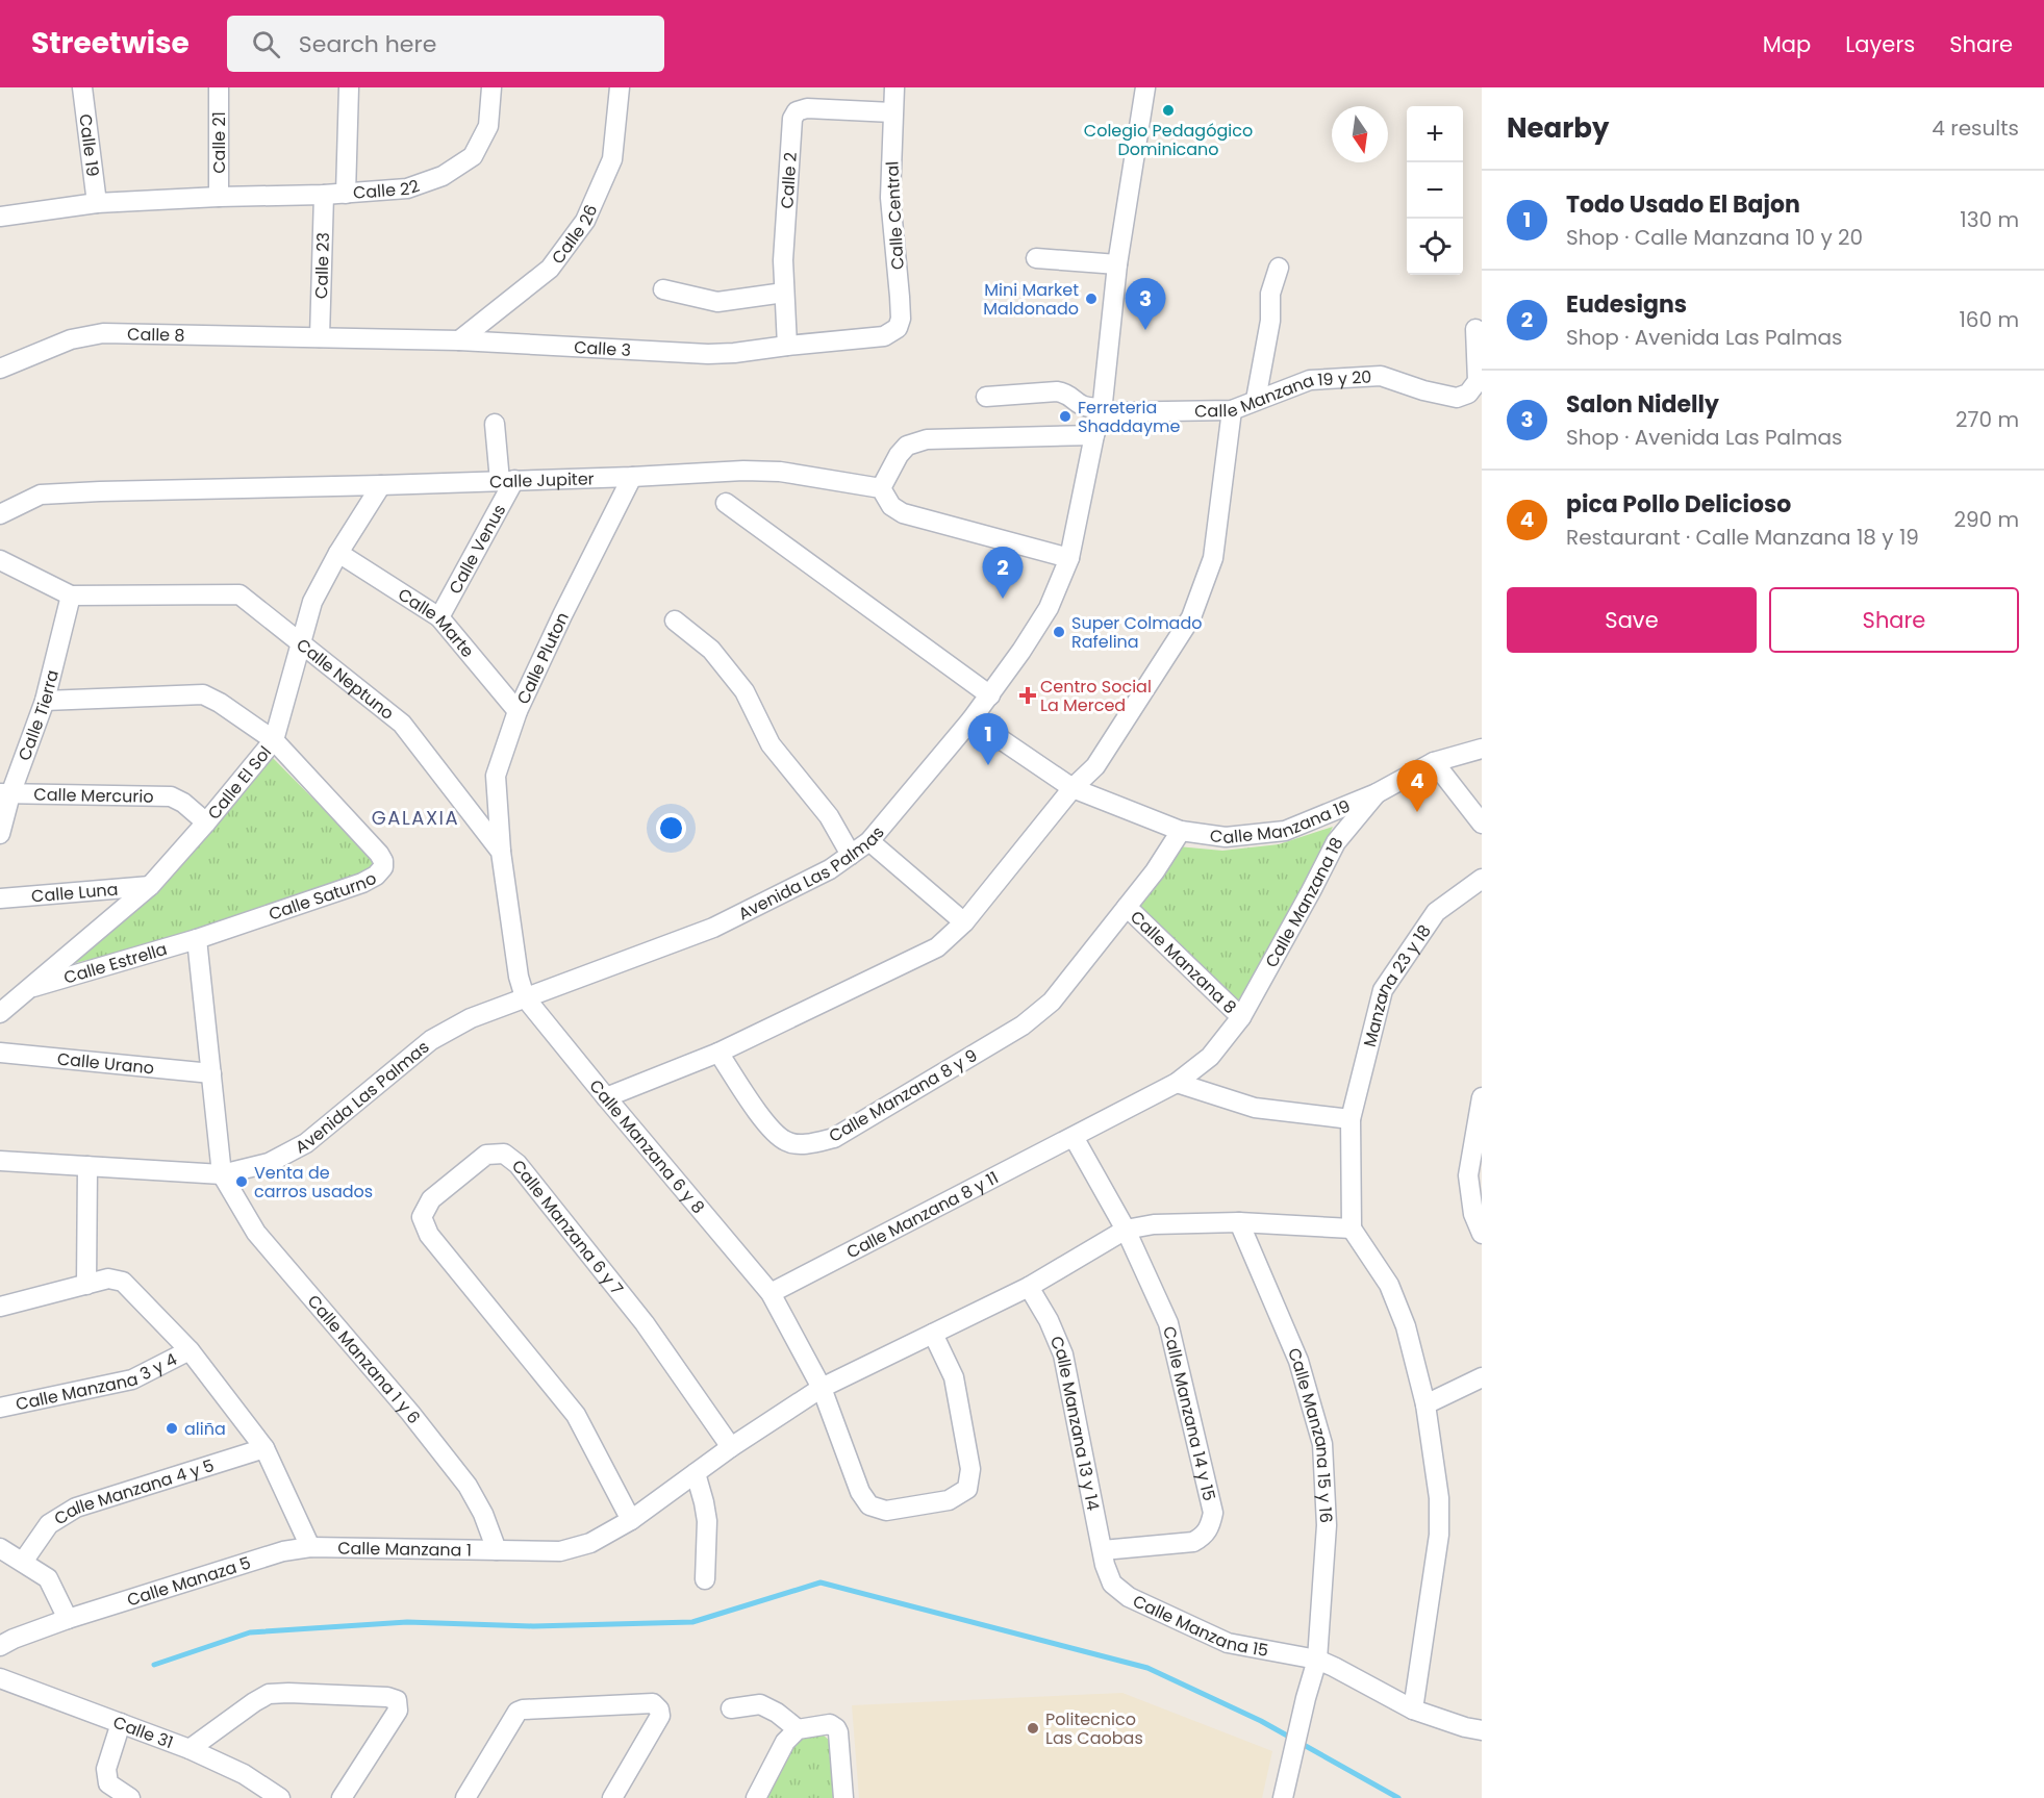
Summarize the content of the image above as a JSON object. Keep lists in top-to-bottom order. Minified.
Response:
{"streets":{"street":["Calle 21","Calle 19","Calle 2","Calle 22","Calle Central","Calle 26","Calle 23","Calle 8","Calle 3","Calle Manzana 19 y 20","Calle Jupiter","Calle Venus","Calle Marte","Calle Pluton","Calle Neptuno","Calle Tierra","Calle El Sol","Calle Mercurio","Calle Manzana 19","Avenida Las Palmas","Calle Luna","Calle Saturno","Calle Manzana 18","Calle Manzana 8","Calle Estrella","Manzana 23 y 18","Calle Urano","Calle Manzana 8 y 9","Calle Manzana 6 y 8","Calle Manzana 8 y 11","Calle Manzana 6 y 7","Calle Manzana 1 y 6","Calle Manzana 3 y 4","Calle Manzana 14 y 15","Calle Manzana 13 y 14","Calle Manzana 15 y 16","Calle Manzana 4 y 5","Calle Manzana 1","Calle Manaza 5","Calle Manzana 15","Calle 31"]},"crossings":[["Calle 21","Calle 22"],["Calle 19","Calle 22"],["Calle 2","Calle Central"],["Calle 2","Calle 3"],["Calle 22","Calle 23"],["Calle Central","Calle 3"],["Calle 26","Calle 3"],["Calle 23","Calle 8"],["Calle 23","Calle 3"],["Calle 8","Calle 3"],["Calle Manzana 19 y 20","Avenida Las Palmas"],["Calle Jupiter","Calle Venus"],["Calle Jupiter","Calle Pluton"],["Calle Jupiter","Calle El Sol"],["Calle Venus","Calle Marte"],["Calle Marte","Calle Pluton"],["Calle Marte","Calle El Sol"],["Calle Pluton","Calle Neptuno"],["Calle Neptuno","Calle Tierra"],["Calle Neptuno","Calle El Sol"],["Calle Neptuno","Avenida Las Palmas"],["Calle Neptuno","Calle Manzana 6 y 8"],["Calle Tierra","Calle Mercurio"],["Calle Tierra","Calle Saturno"],["Calle El Sol","Calle Mercurio"],["Calle El Sol","Calle Luna"],["Calle El Sol","Calle Saturno"],["Calle El Sol","Calle Estrella"],["Calle Manzana 19","Avenida Las Palmas"],["Calle Manzana 19","Calle Manzana 18"],["Calle Manzana 19","Calle Manzana 8 y 9"],["Avenida Las Palmas","Calle Manzana 6 y 8"],["Avenida Las Palmas","Calle Manzana 1 y 6"],["Calle Saturno","Calle Estrella"],["Calle Manzana 18","Calle Manzana 8"],["Calle Manzana 18","Calle Manzana 8 y 11"],["Calle Manzana 8","Calle Manzana 8 y 9"],["Calle Manzana 6 y 8","Calle Manzana 8 y 11"],["Calle Manzana 6 y 8","Calle Manzana 1"],["Calle Manzana 8 y 11","Calle Manzana 14 y 15"],["Calle Manzana 6 y 7","Calle Manzana 1"],["Calle Manzana 1 y 6","Calle Manzana 1"],["Calle Manzana 14 y 15","Calle Manzana 13 y 14"],["Calle Manzana 14 y 15","Calle Manzana 1"],["Calle Manzana 14 y 15","Calle Manzana 15"],["Calle Manzana 13 y 14","Calle Manzana 1"],["Calle Manzana 13 y 14","Calle Manzana 15"],["Calle Manzana 15 y 16","Calle Manzana 15"],["Calle Manzana 1","Calle Manaza 5"]],"districts":["GALAXIA"],"places":{"other":["Colegio Pedagógico Dominicano","Mini Market Maldonado","Ferreteria Shaddayme","Super Colmado Rafelina","Venta de carros usados","aliña","Politecnico Las Caobas"],"health":["Centro Social La Merced"]},"north":"bottom","page":{"header":"Streetwise","search":"Search here","nav":["Map","Layers","Share"],"heading":["Nearby","4 results"],"map_buttons":["+","−"],"list":[{"mark":"1","name":"Todo Usado El Bajon","note":"Shop · Calle Manzana 10 y 20","value":"130 m"},{"mark":"2","name":"Eudesigns","note":"Shop · Avenida Las Palmas","value":"160 m"},{"mark":"3","name":"Salon Nidelly","note":"Shop · Avenida Las Palmas","value":"270 m"},{"mark":"4","name":"pica Pollo Delicioso","note":"Restaurant · Calle Manzana 18 y 19","value":"290 m"}],"pins":["3","2","1","4"],"buttons":["Save","Share"]}}
